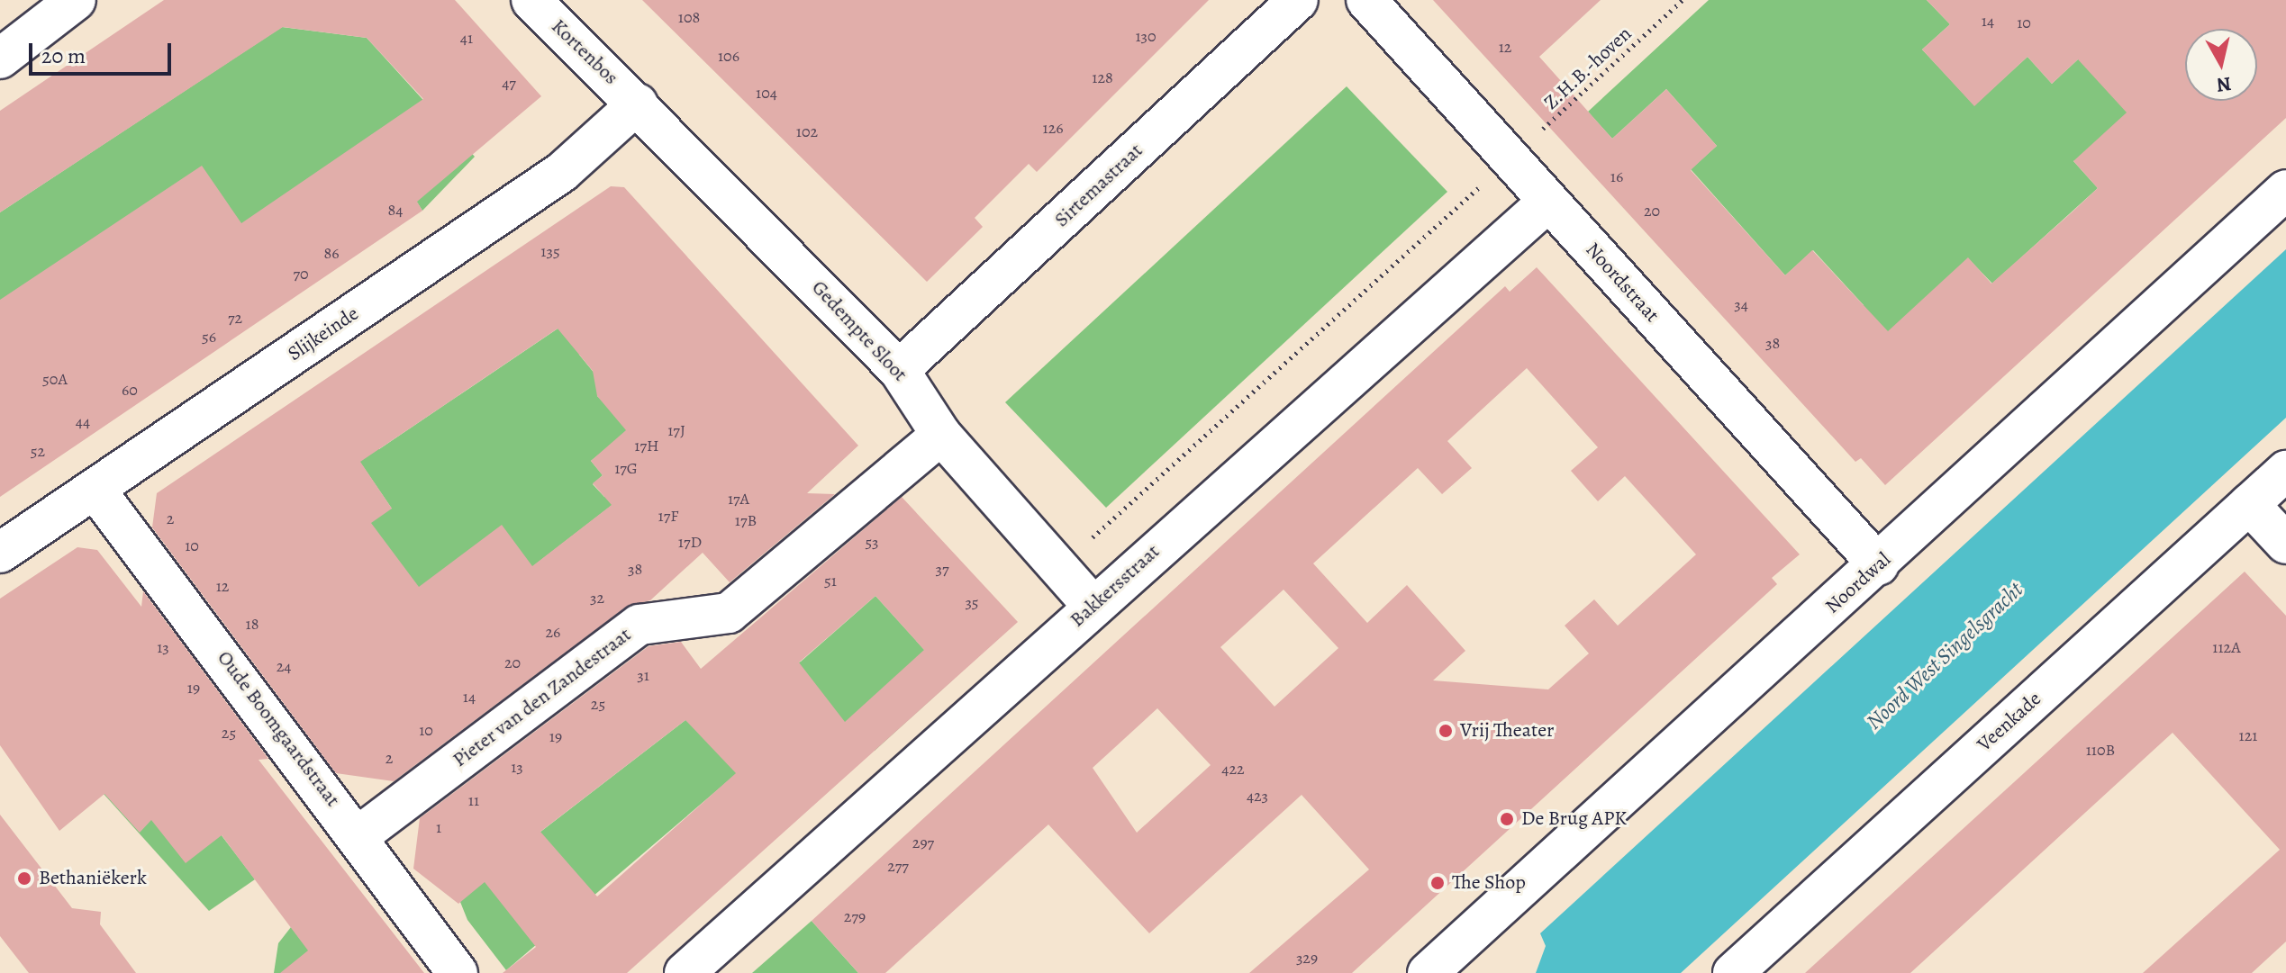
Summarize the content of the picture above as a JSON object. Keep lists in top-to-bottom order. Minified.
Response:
{"streets":{"street":["Kortenbos","Sirtemastraat","Noordstraat","Gedempte Sloot","Slijkeinde","Noordwal","Bakkersstraat","Pieter van den Zandestraat","Veenkade","Oude Boomgaardstraat"],"path":["Z.H.B.-hoven"]},"crossings":[["Kortenbos","Gedempte Sloot"],["Kortenbos","Slijkeinde"],["Z.H.B.-hoven","Noordstraat"],["Z.H.B.-hoven","Gedempte Sloot"],["Sirtemastraat","Gedempte Sloot"],["Noordstraat","Noordwal"],["Noordstraat","Bakkersstraat"],["Gedempte Sloot","Slijkeinde"],["Gedempte Sloot","Bakkersstraat"],["Gedempte Sloot","Pieter van den Zandestraat"],["Slijkeinde","Oude Boomgaardstraat"],["Pieter van den Zandestraat","Oude Boomgaardstraat"]],"water":["Noord West Singelsgracht"],"places":["Vrij Theater","De Brug APK","Bethaniëkerk","The Shop"],"house_numbers":["108","14","10","130","41","12","106","128","47","104","126","102","16","84","20","135","86","70","34","72","56","38","50A","60","44","17J","17H","52","17G","17A","17F","2","17B","17D","53","10","38","37","51","12","32","35","18","26","13","112A","20","24","31","19","14","25","10","25","121","19","110B","2","13","422","423","11","1","297","277","279","329"],"scale_bar":"20 m","north":"bottom"}
